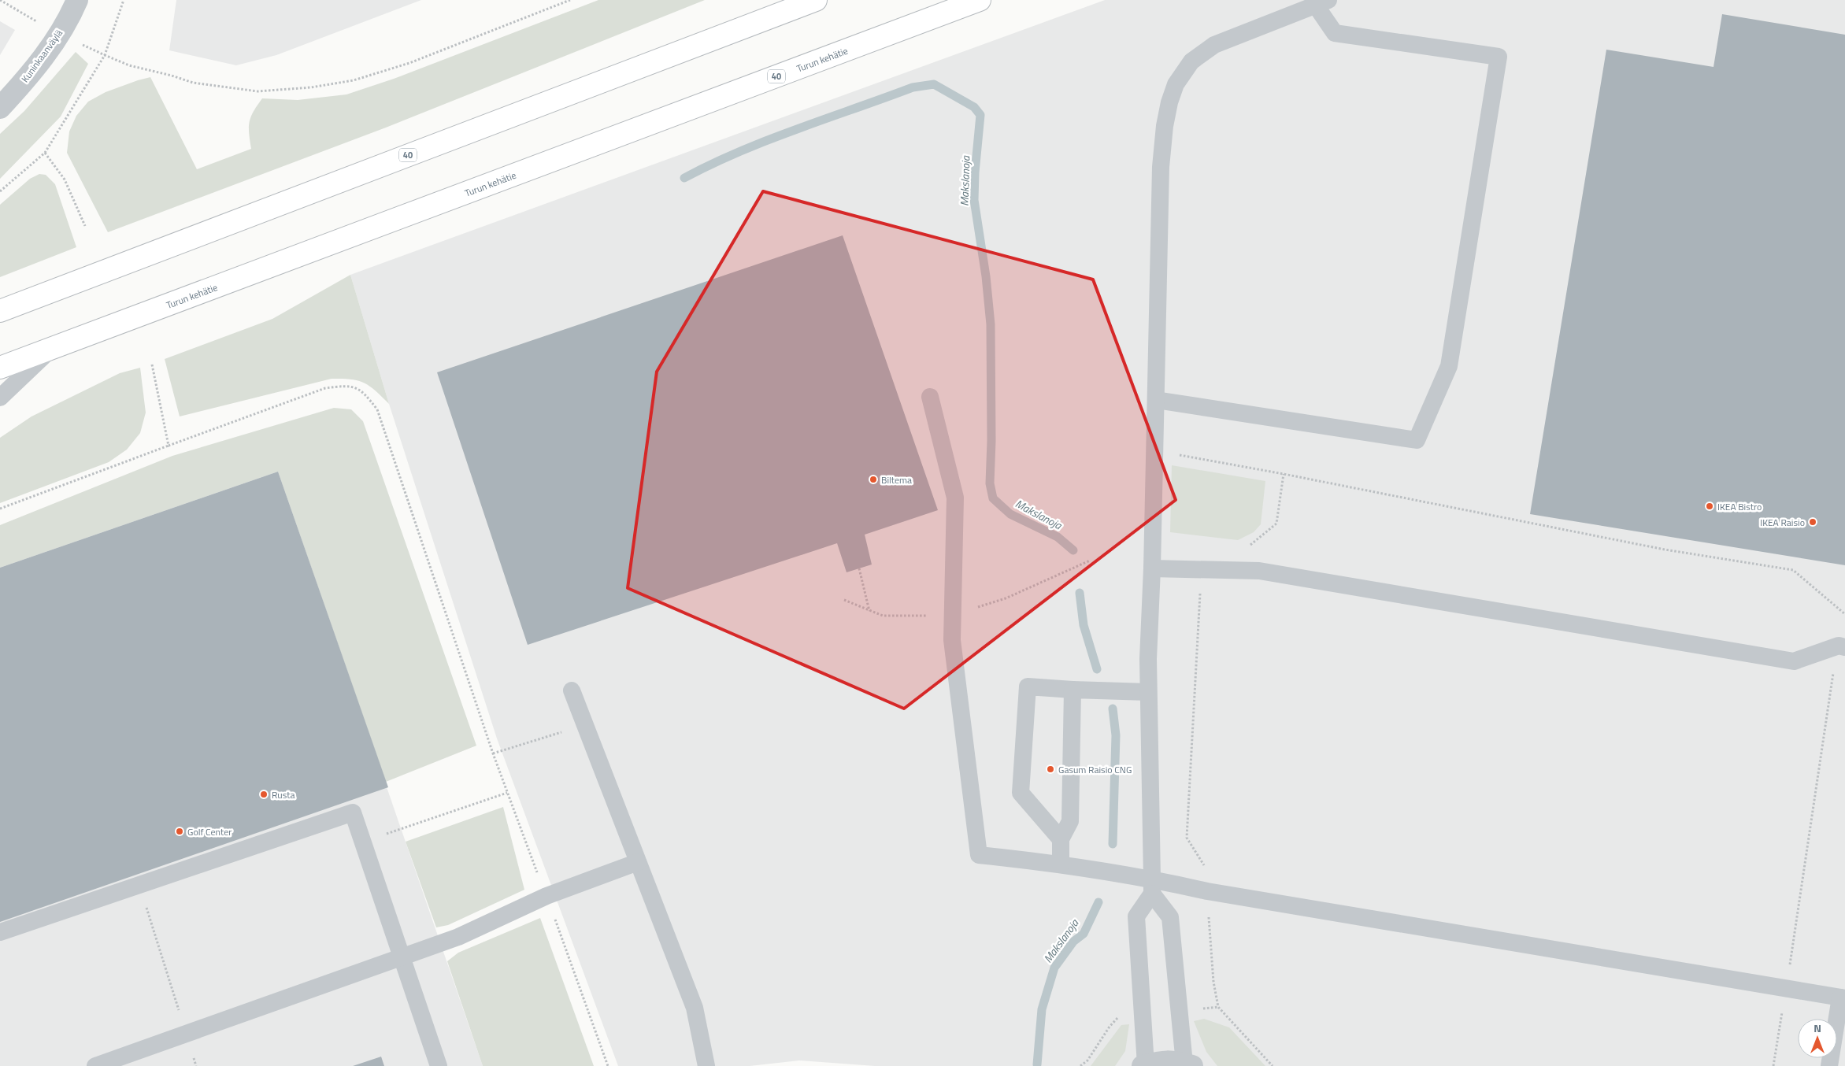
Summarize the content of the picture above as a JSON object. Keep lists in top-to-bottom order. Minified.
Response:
{"streets":{"highway":["Turun kehätie","40"],"street":["Kuninkaanväylä"]},"water":["Makslanoja"],"places":["Biltema","IKEA Bistro","IKEA Raisio","Gasum Raisio CNG","Rusta","Golf Center"],"north":"top"}
